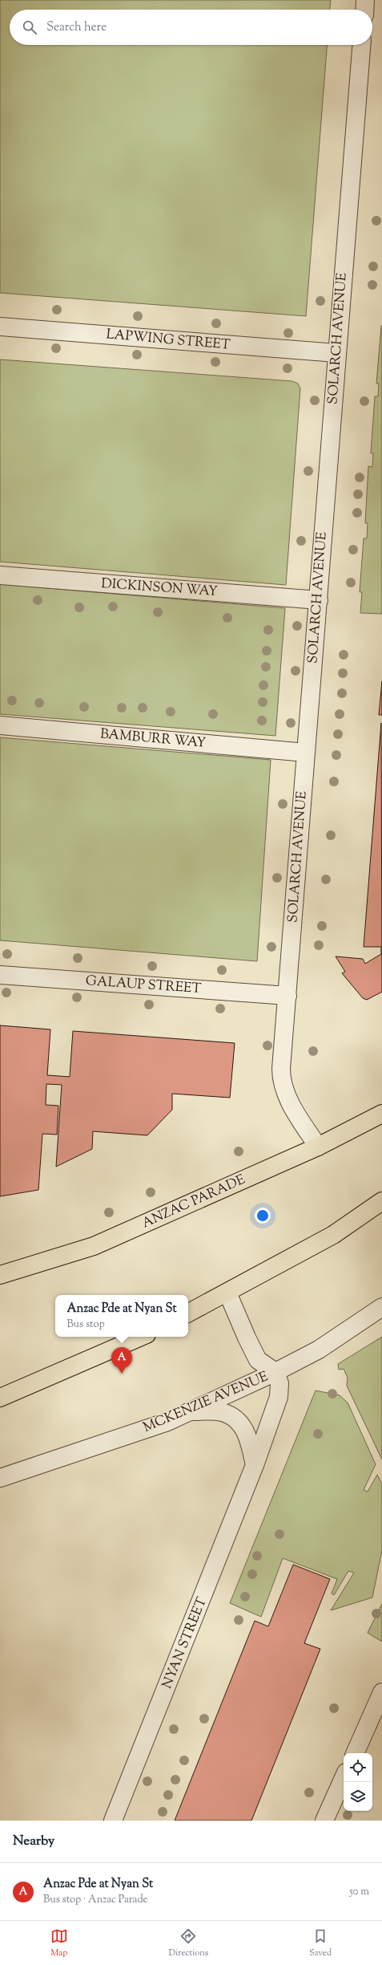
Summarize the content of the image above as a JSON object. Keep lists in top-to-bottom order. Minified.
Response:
{"streets":{"main road":["ANZAC PARADE"],"street":["SOLARCH AVENUE","LAPWING STREET","DICKINSON WAY","BAMBURR WAY","GALAUP STREET","MCKENZIE AVENUE","NYAN STREET"]},"crossings":[["SOLARCH AVENUE","LAPWING STREET"],["SOLARCH AVENUE","DICKINSON WAY"],["SOLARCH AVENUE","BAMBURR WAY"],["SOLARCH AVENUE","GALAUP STREET"],["SOLARCH AVENUE","ANZAC PARADE"],["MCKENZIE AVENUE","NYAN STREET"]],"page":{"search":"Search here","popup":["Anzac Pde at Nyan St","Bus stop"],"pins":"A","heading":"Nearby","list":[{"mark":"A","name":"Anzac Pde at Nyan St","note":"Bus stop · Anzac Parade","value":"50 m"}],"nav":["Map","Directions","Saved"]}}
